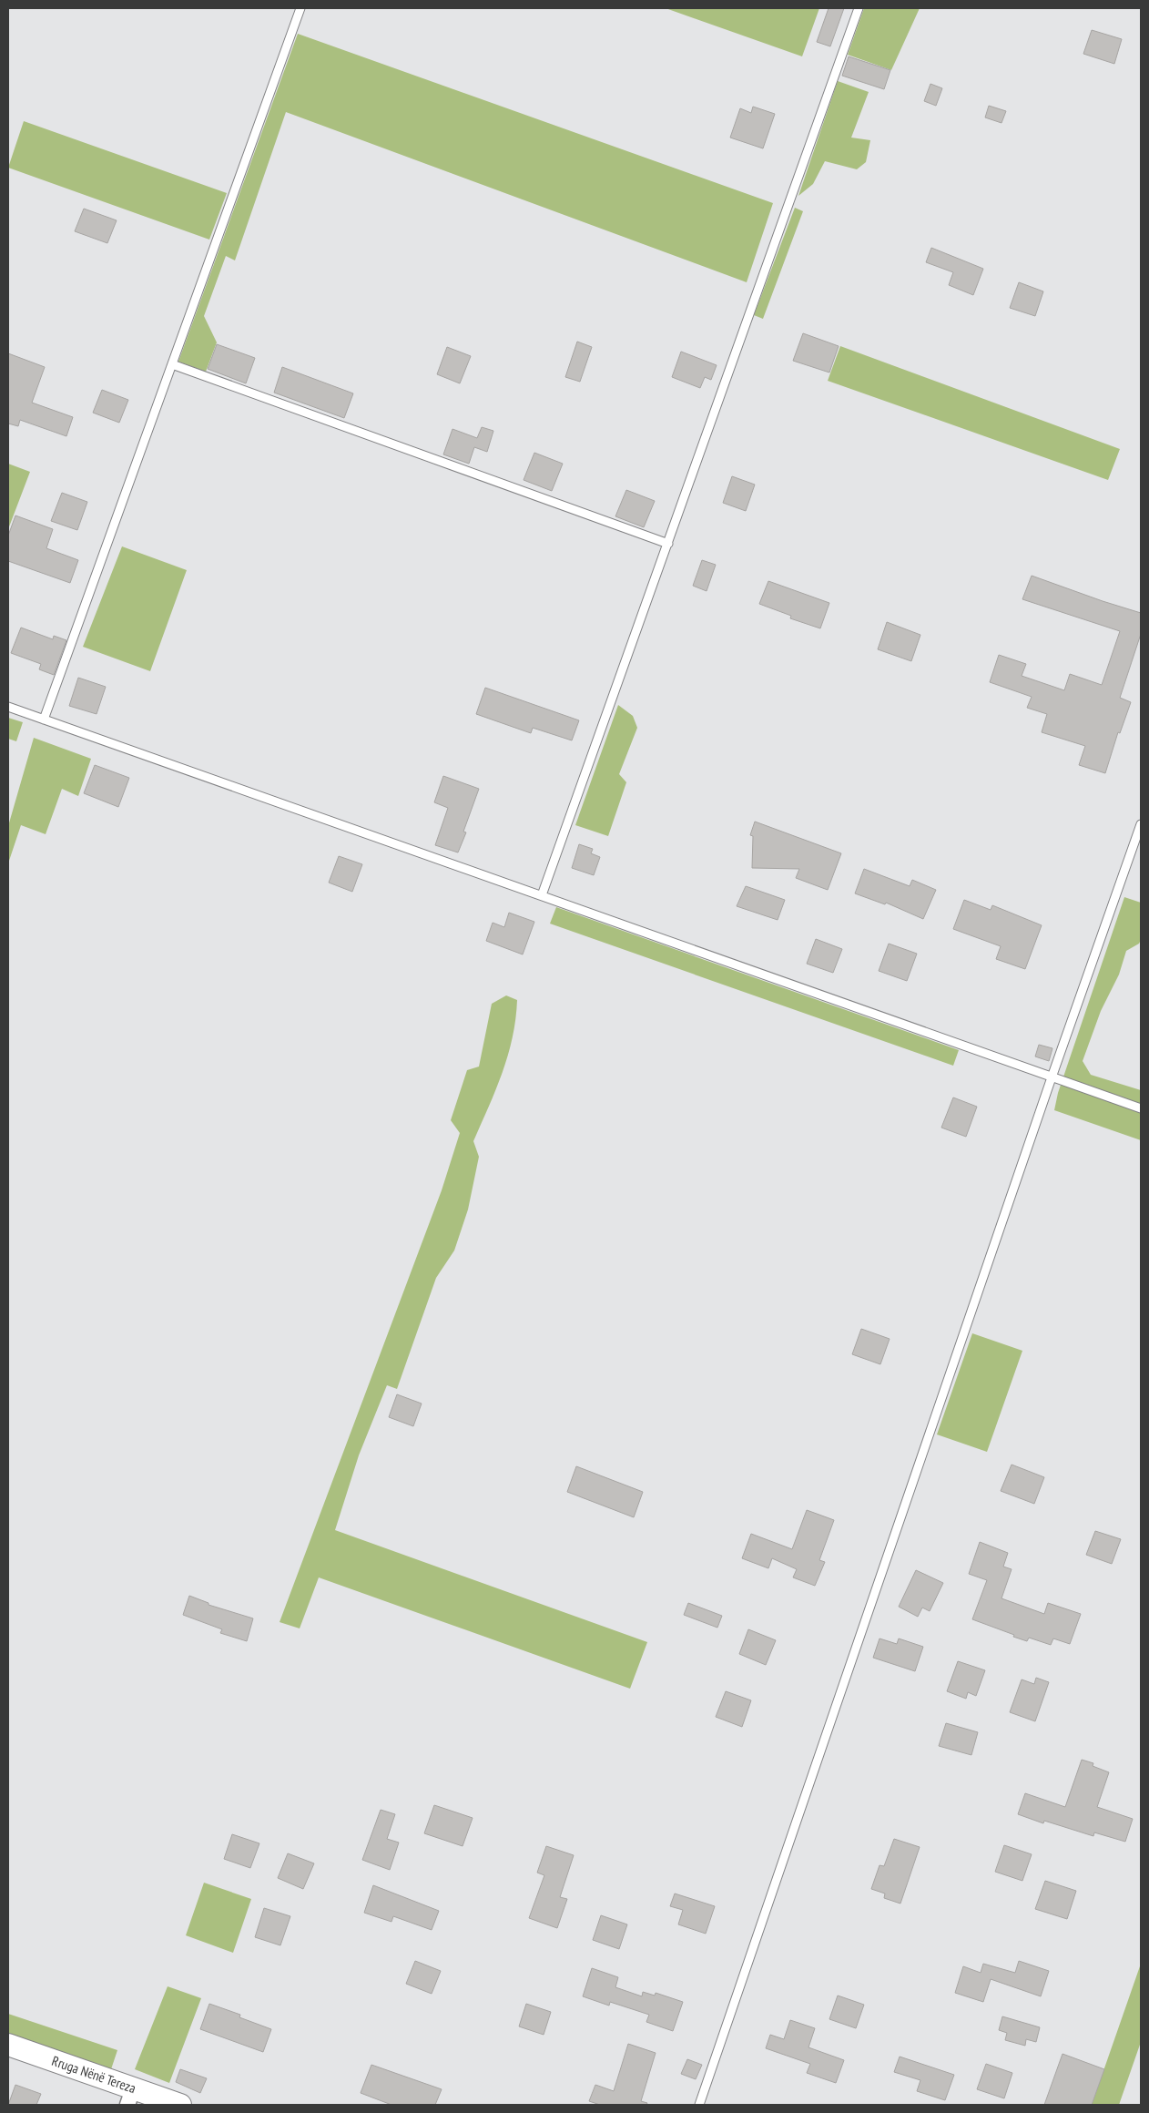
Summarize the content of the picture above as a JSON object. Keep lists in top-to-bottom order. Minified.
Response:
{"streets":{"main road":["Rruga Nënë Tereza"]}}
